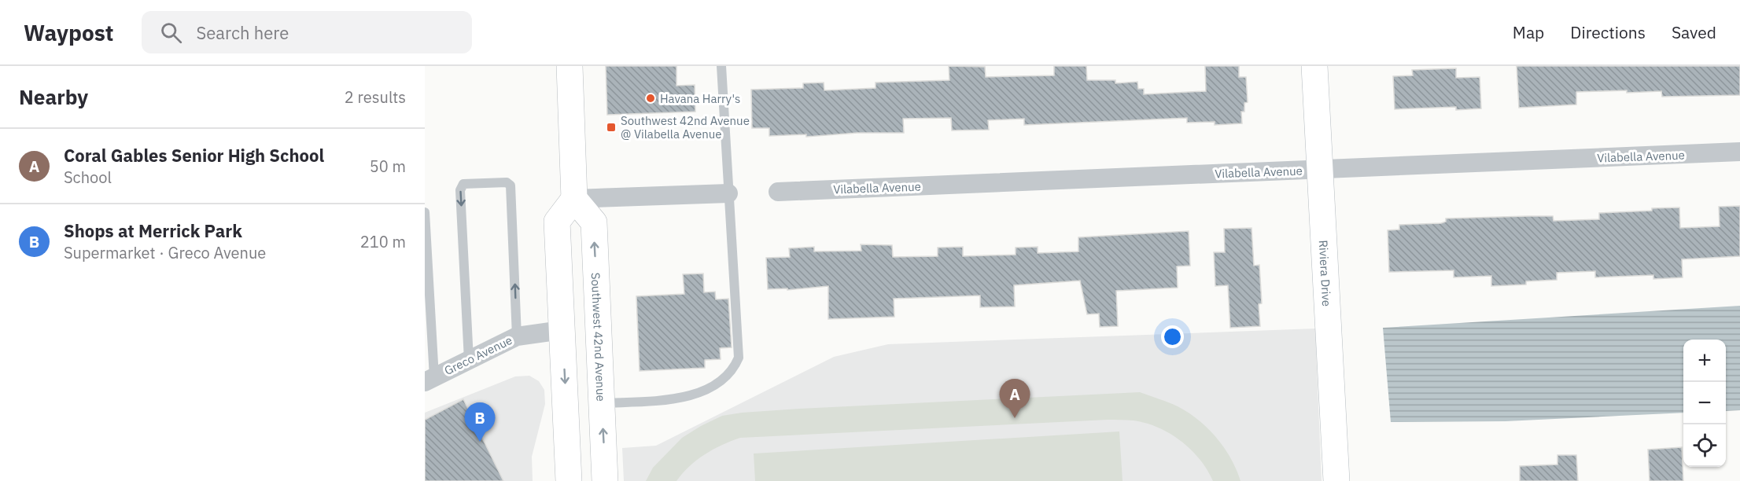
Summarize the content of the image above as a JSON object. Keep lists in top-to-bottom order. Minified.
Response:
{"streets":{"main road":["Riviera Drive","Southwest 42nd Avenue"],"street":["Vilabella Avenue","Greco Avenue"]},"crossings":[["Vilabella Avenue","Riviera Drive"]],"places":{"other":["Havana Harry's"],"transit":["Southwest 42nd Avenue @ Vilabella Avenue"]},"page":{"header":"Waypost","search":"Search here","nav":["Map","Directions","Saved"],"heading":["Nearby","2 results"],"list":[{"mark":"A","name":"Coral Gables Senior High School","note":"School","value":"50 m"},{"mark":"B","name":"Shops at Merrick Park","note":"Supermarket · Greco Avenue","value":"210 m"}],"map_buttons":["+","−"],"pins":["A","B"]}}
